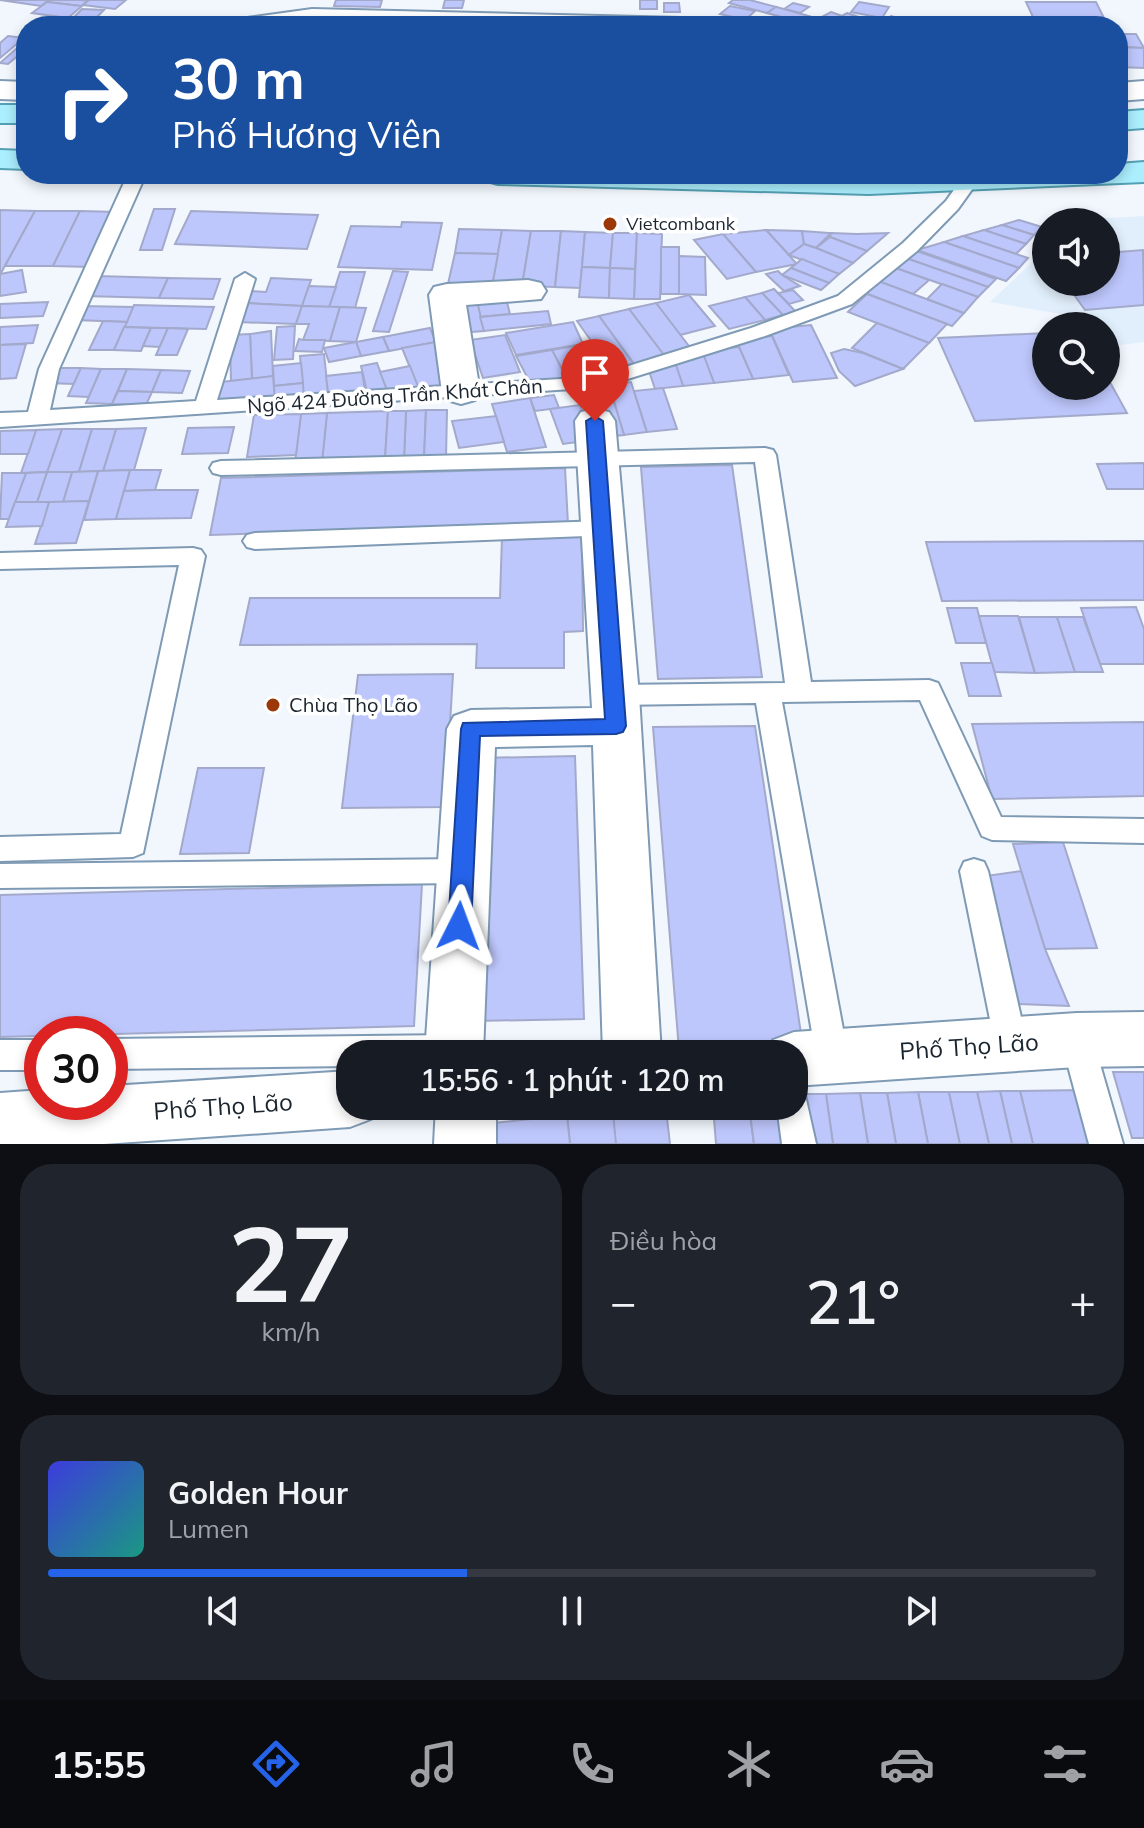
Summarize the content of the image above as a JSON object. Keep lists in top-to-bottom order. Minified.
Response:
{"streets":{"street":["Phố Thọ Lão"],"lane":["Ngõ 424 Đường Trần Khát Chân"]},"places":["Vietcombank","Chùa Thọ Lão"],"page":{"turn":["30 m","Phố Hương Viên"],"limit":"30","trip":"15:56 · 1 phút · 120 m","tile":[["27","km/h"],"Điều hòa"],"heat":["−","21°","+"],"song":["Golden Hour","Lumen"],"tabs":"15:55"}}
